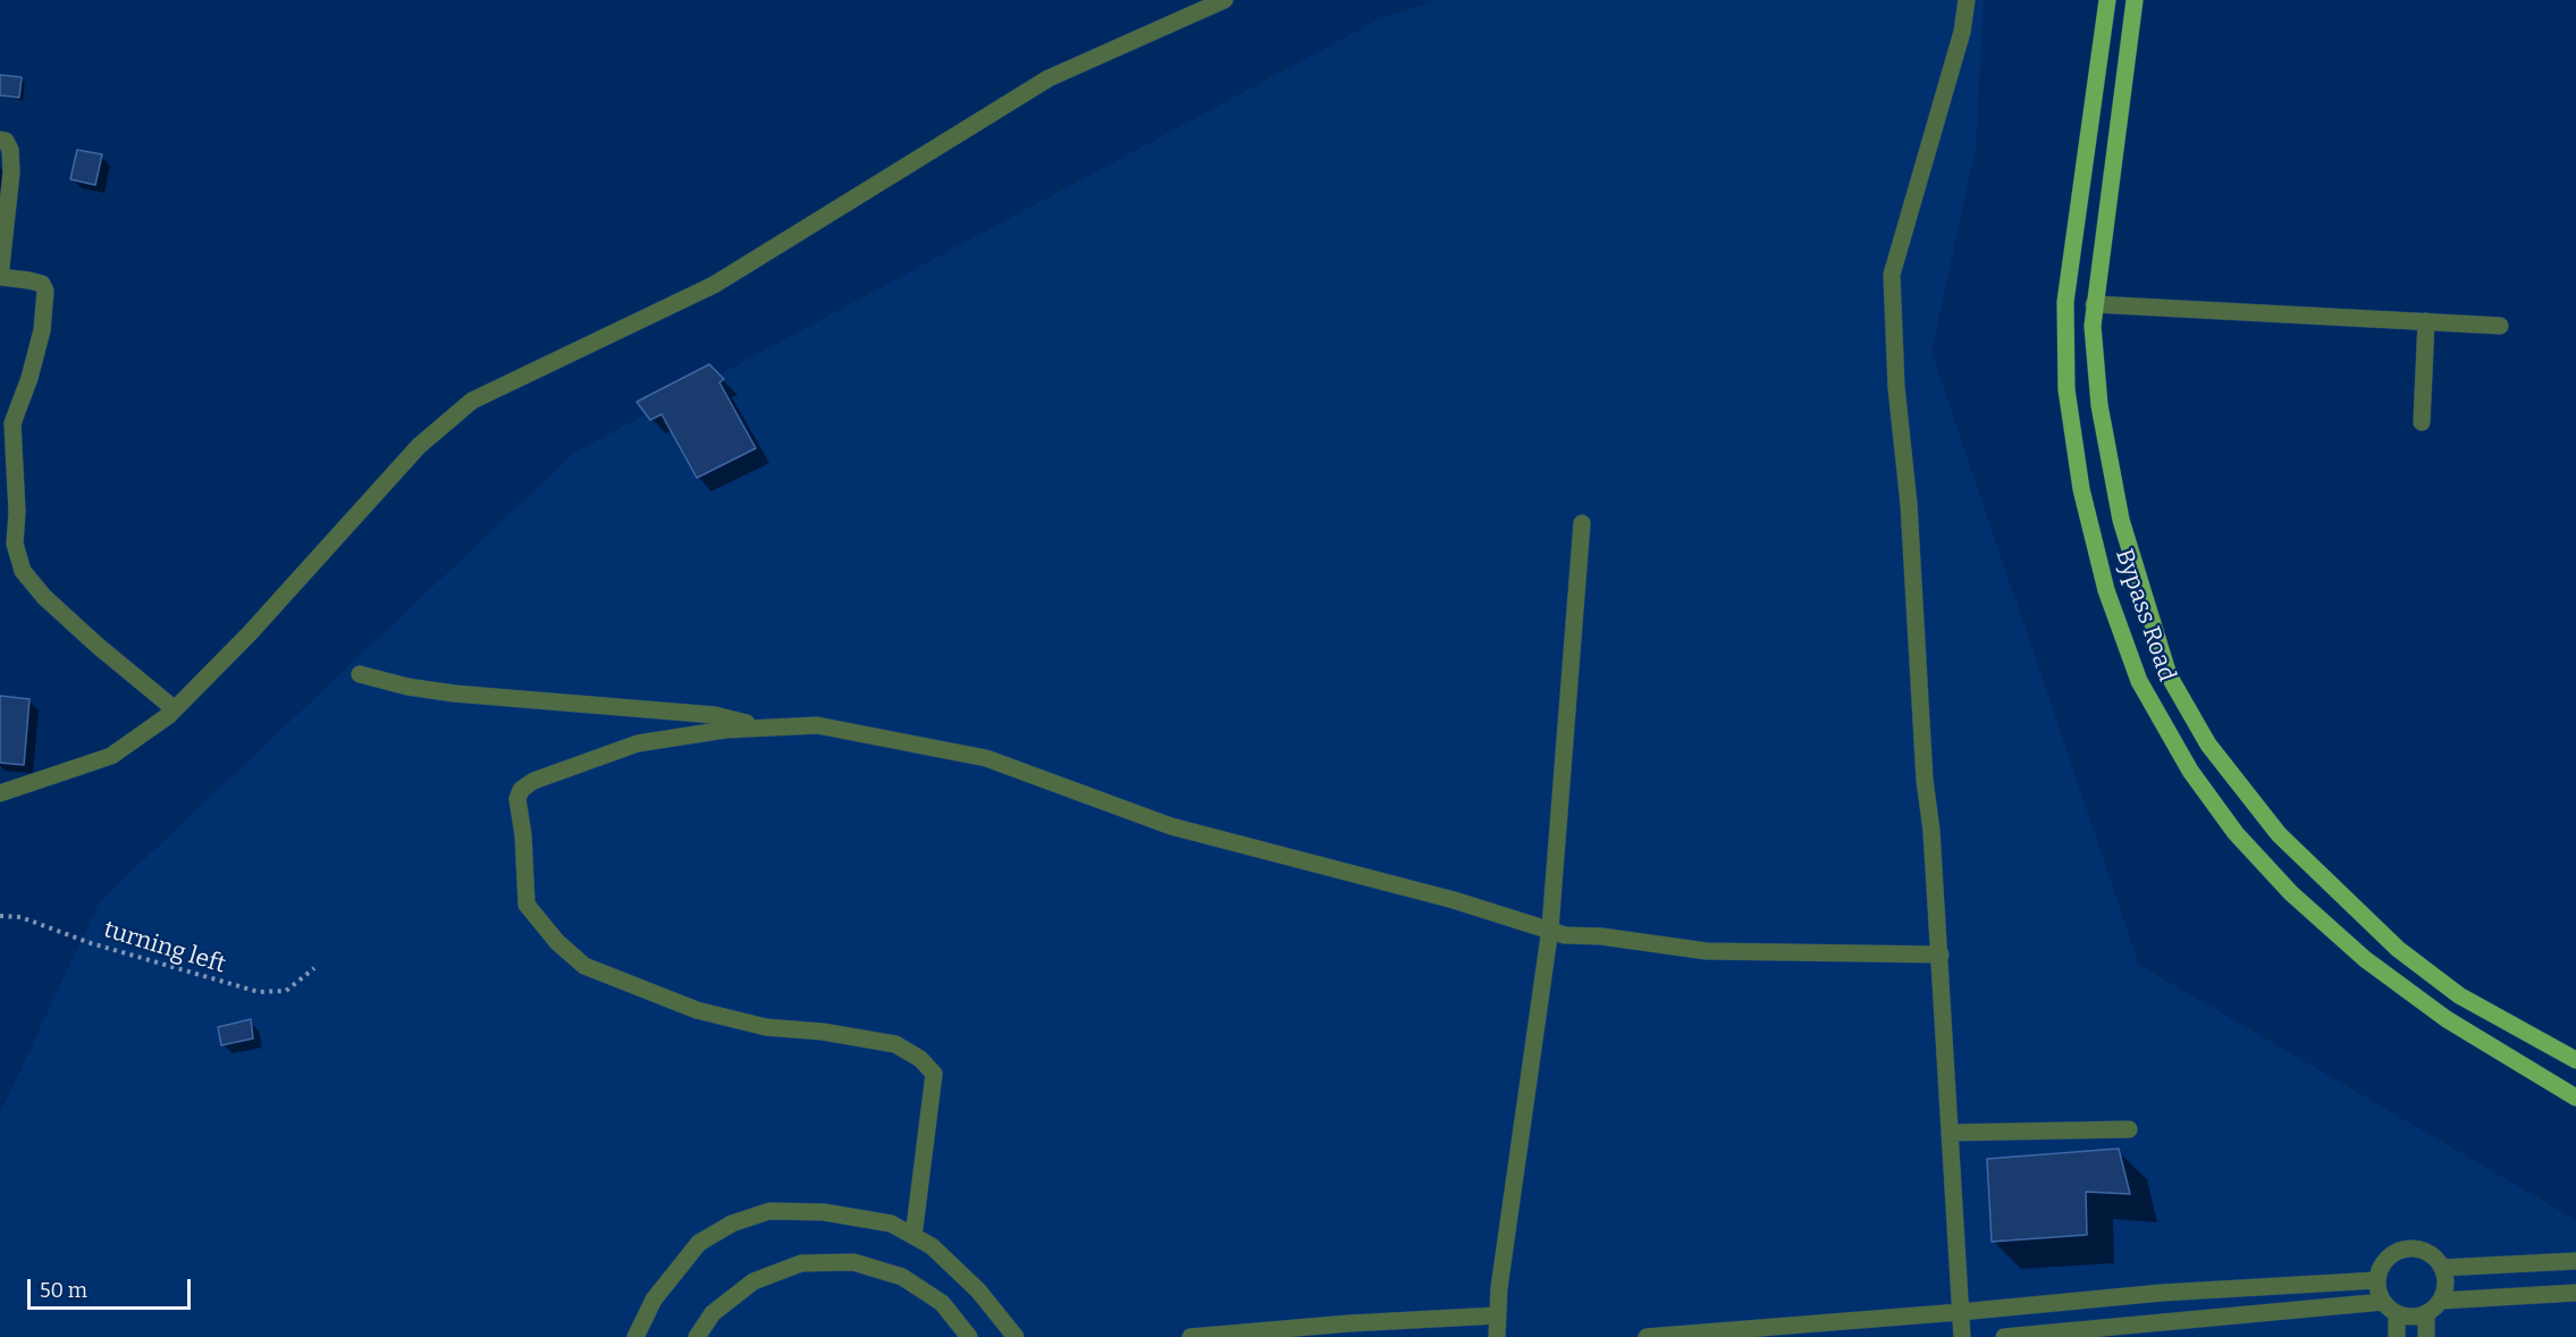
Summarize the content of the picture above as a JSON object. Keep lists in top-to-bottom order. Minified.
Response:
{"streets":{"main road":["Bypass Road"],"path":["turning left"]},"scale_bar":"50 m"}
